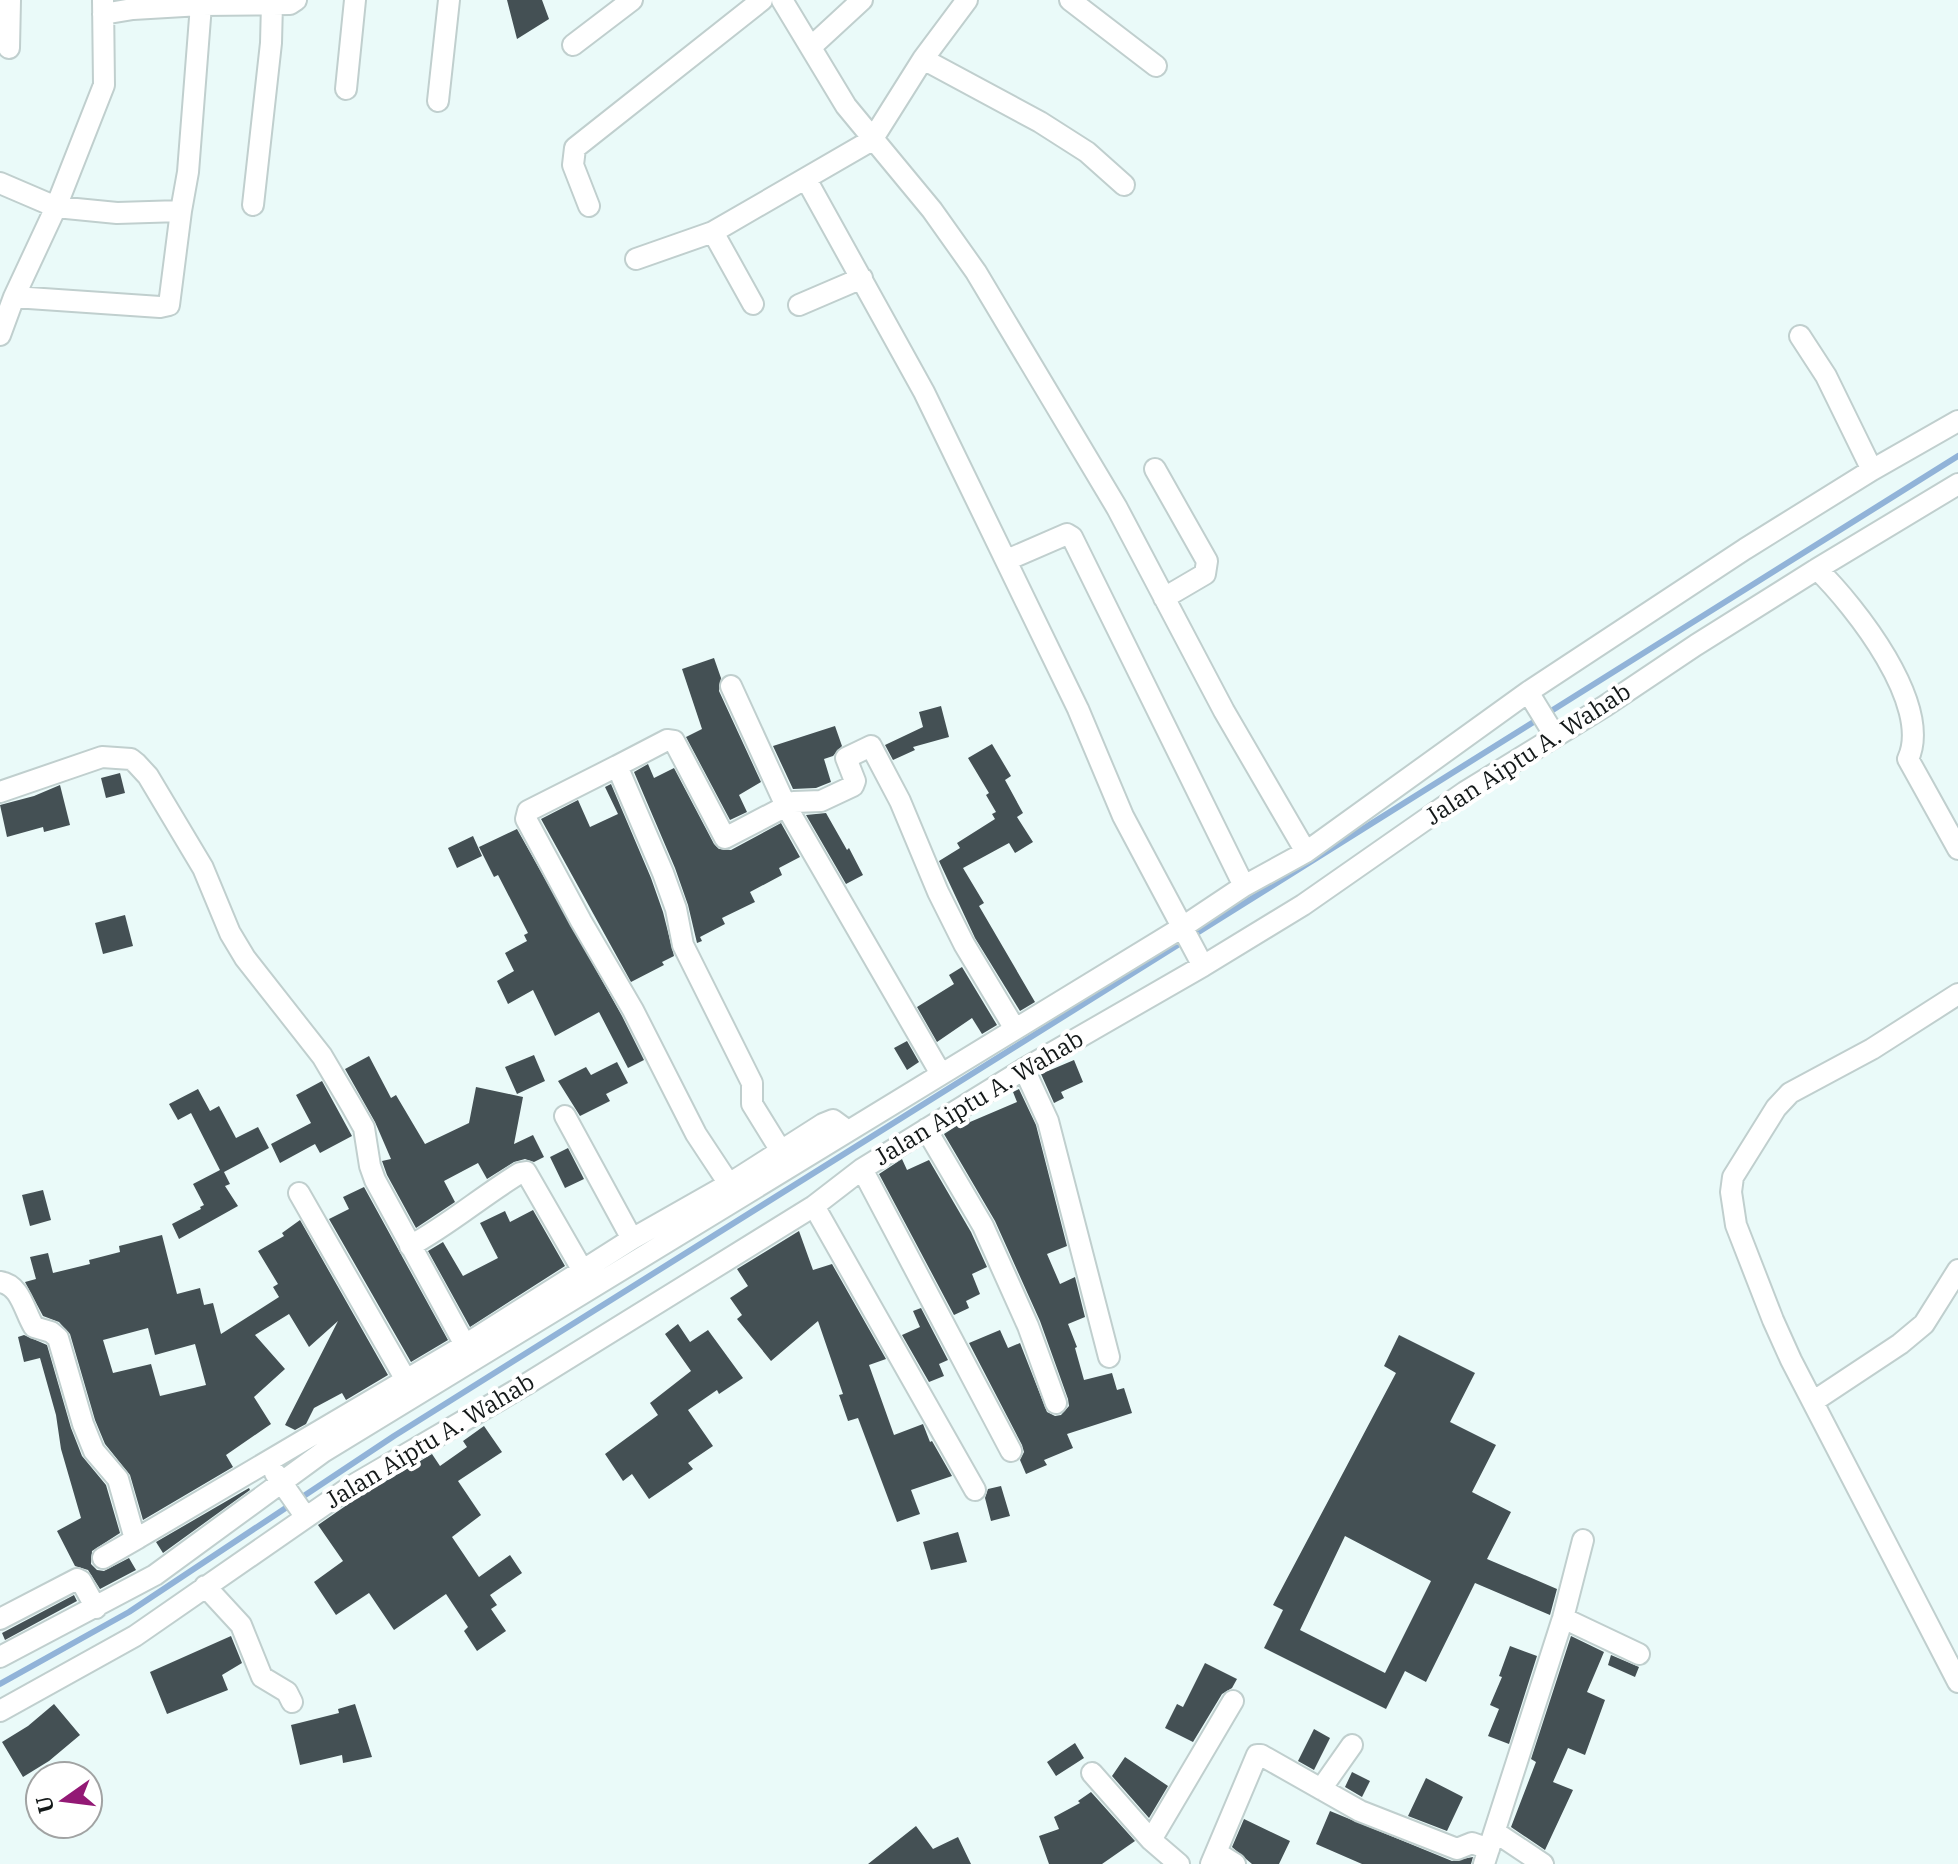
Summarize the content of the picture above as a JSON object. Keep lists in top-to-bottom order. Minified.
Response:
{"streets":{"street":["Jalan Aiptu A. Wahab"]},"north":"left"}
